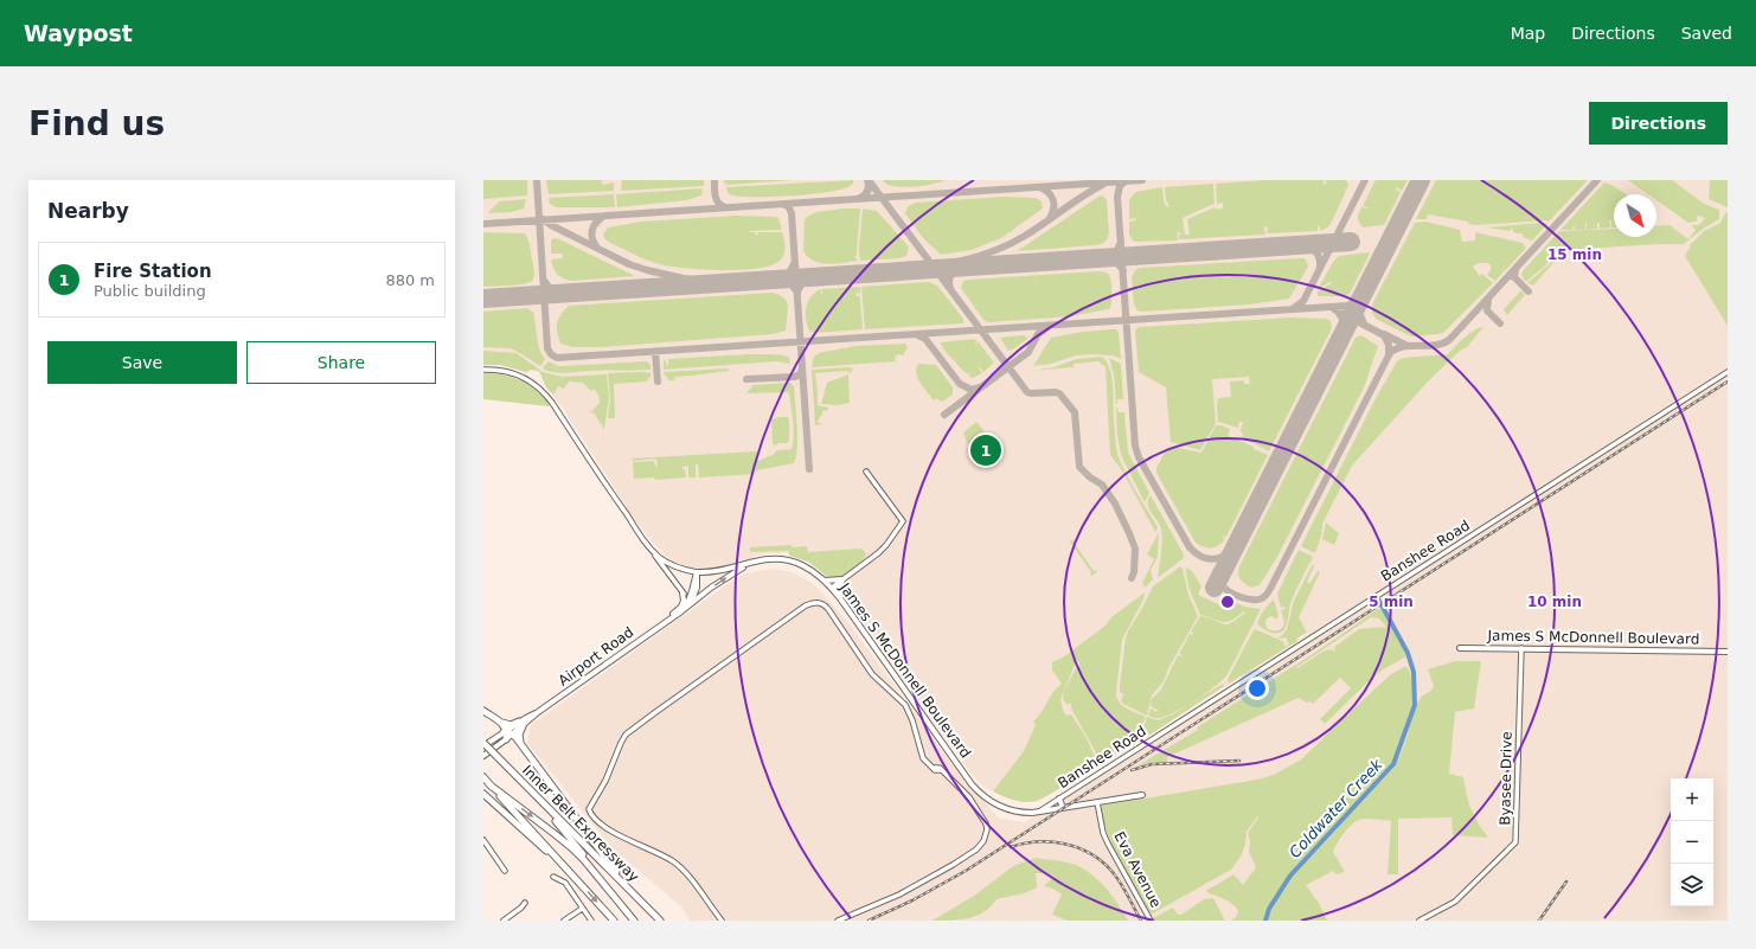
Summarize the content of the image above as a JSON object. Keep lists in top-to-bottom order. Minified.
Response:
{"streets":{"highway":["Inner Belt Expressway"],"main road":["James S McDonnell Boulevard","Airport Road"],"street":["Banshee Road","Byasee Drive","Eva Avenue"]},"crossings":[["Banshee Road","James S McDonnell Boulevard"],["James S McDonnell Boulevard","Airport Road"],["James S McDonnell Boulevard","Byasee Drive"],["James S McDonnell Boulevard","Eva Avenue"],["Airport Road","Inner Belt Expressway"]],"water":["Coldwater Creek"],"north":"bottom right","page":{"header":"Waypost","nav":["Map","Directions","Saved"],"buttons":["Directions",["Save","Share"]],"title":"Find us","heading":"Nearby","list":[{"mark":"1","name":"Fire Station","note":"Public building","value":"880 m"}],"pins":"1","map_buttons":["+","−"]},"rings":["15 min","5 min","10 min"]}
